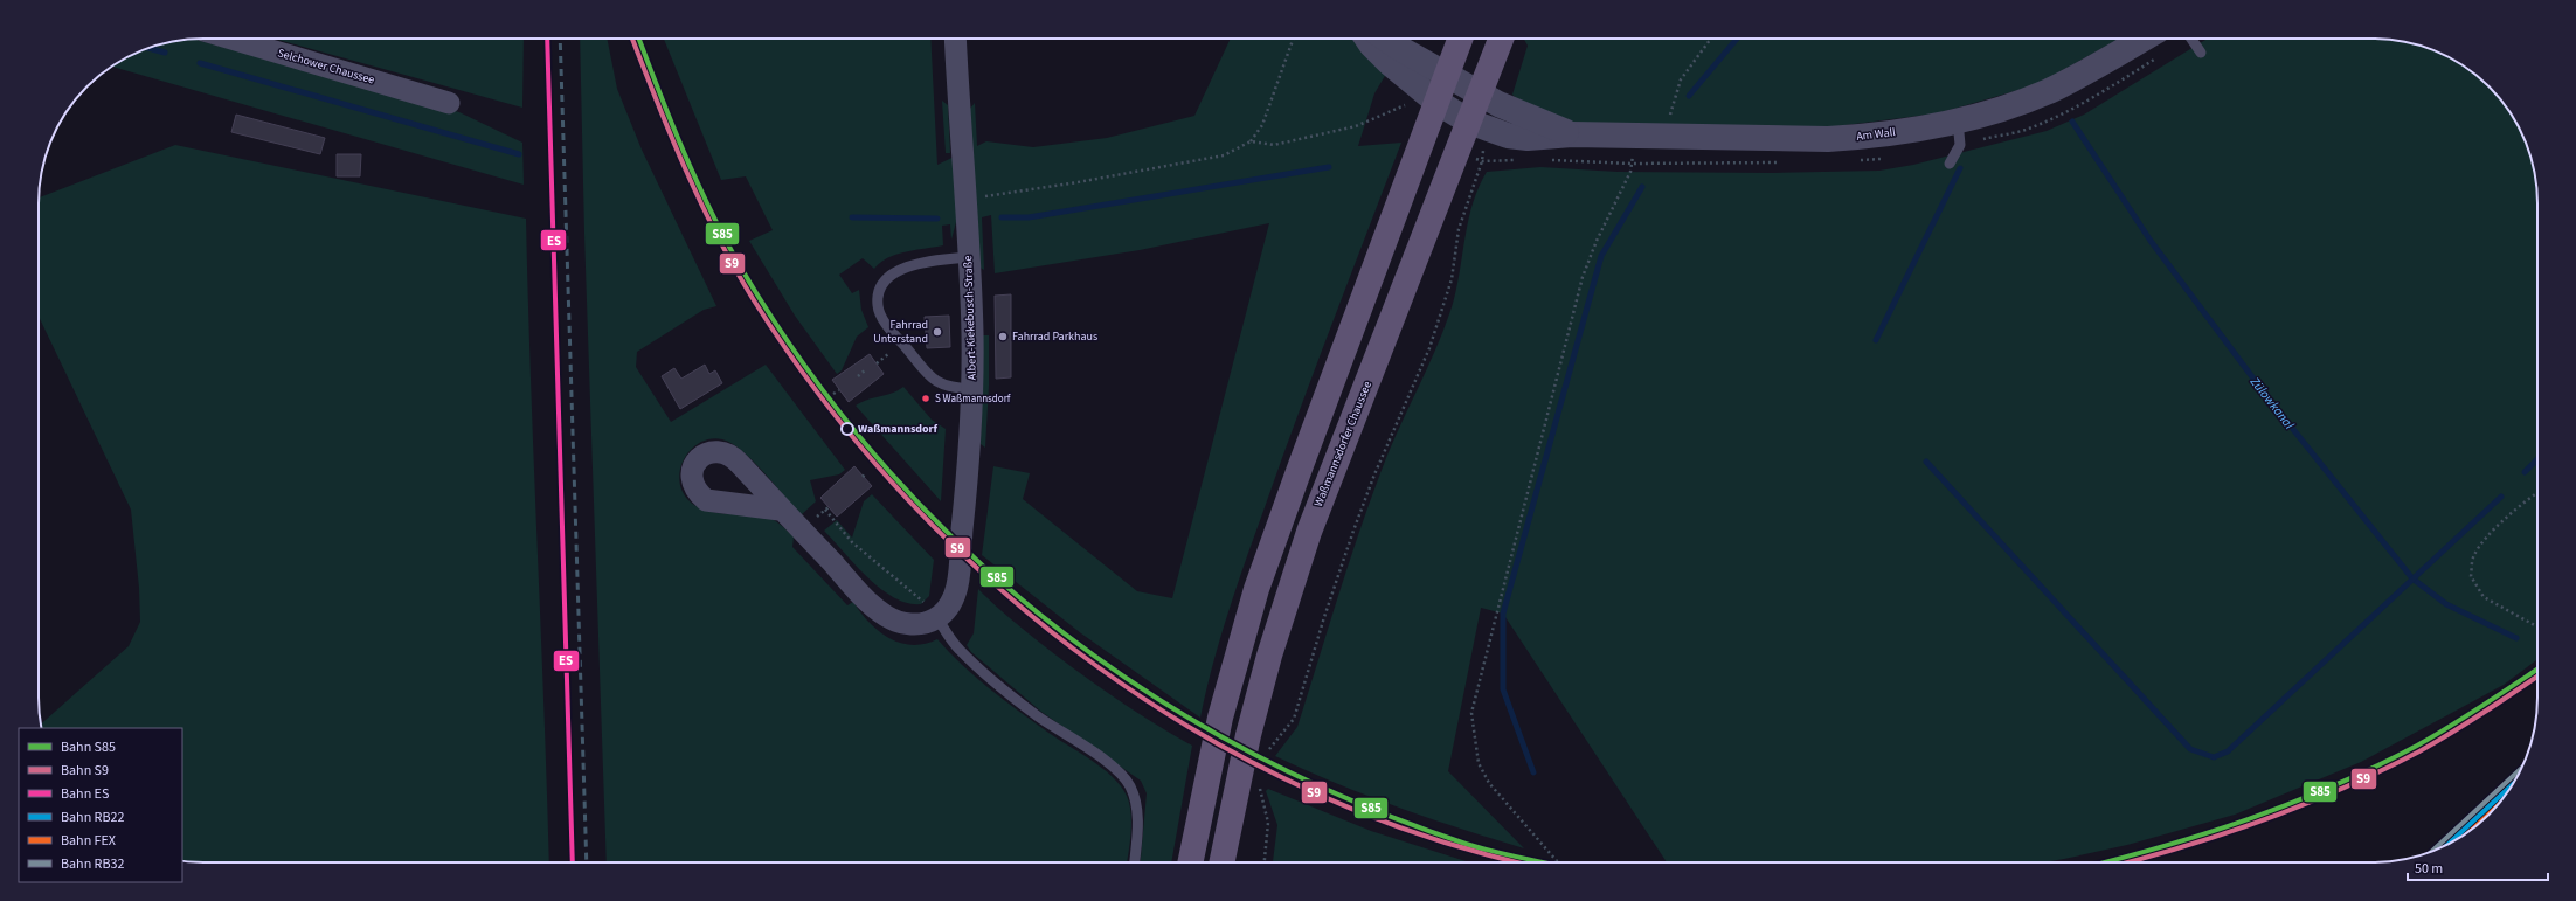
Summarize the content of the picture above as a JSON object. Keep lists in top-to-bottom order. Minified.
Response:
{"streets":{"main road":["Waßmannsdorfer Chaussee"],"street":["Selchower Chaussee","Am Wall","Albert-Kiekebusch-Straße"]},"crossings":[["Am Wall","Waßmannsdorfer Chaussee"]],"water":["Zülowkanal"],"places":["Fahrrad Unterstand","Fahrrad Parkhaus","S Waßmannsdorf","Waßmannsdorf"],"lines":["rail line S85","rail line S9","rail line ES","rail line RB32","rail line RB22","rail line FEX"],"legend":["Bahn S85","Bahn S9","Bahn ES","Bahn RB22","Bahn FEX","Bahn RB32"],"scale_bar":"50 m"}
